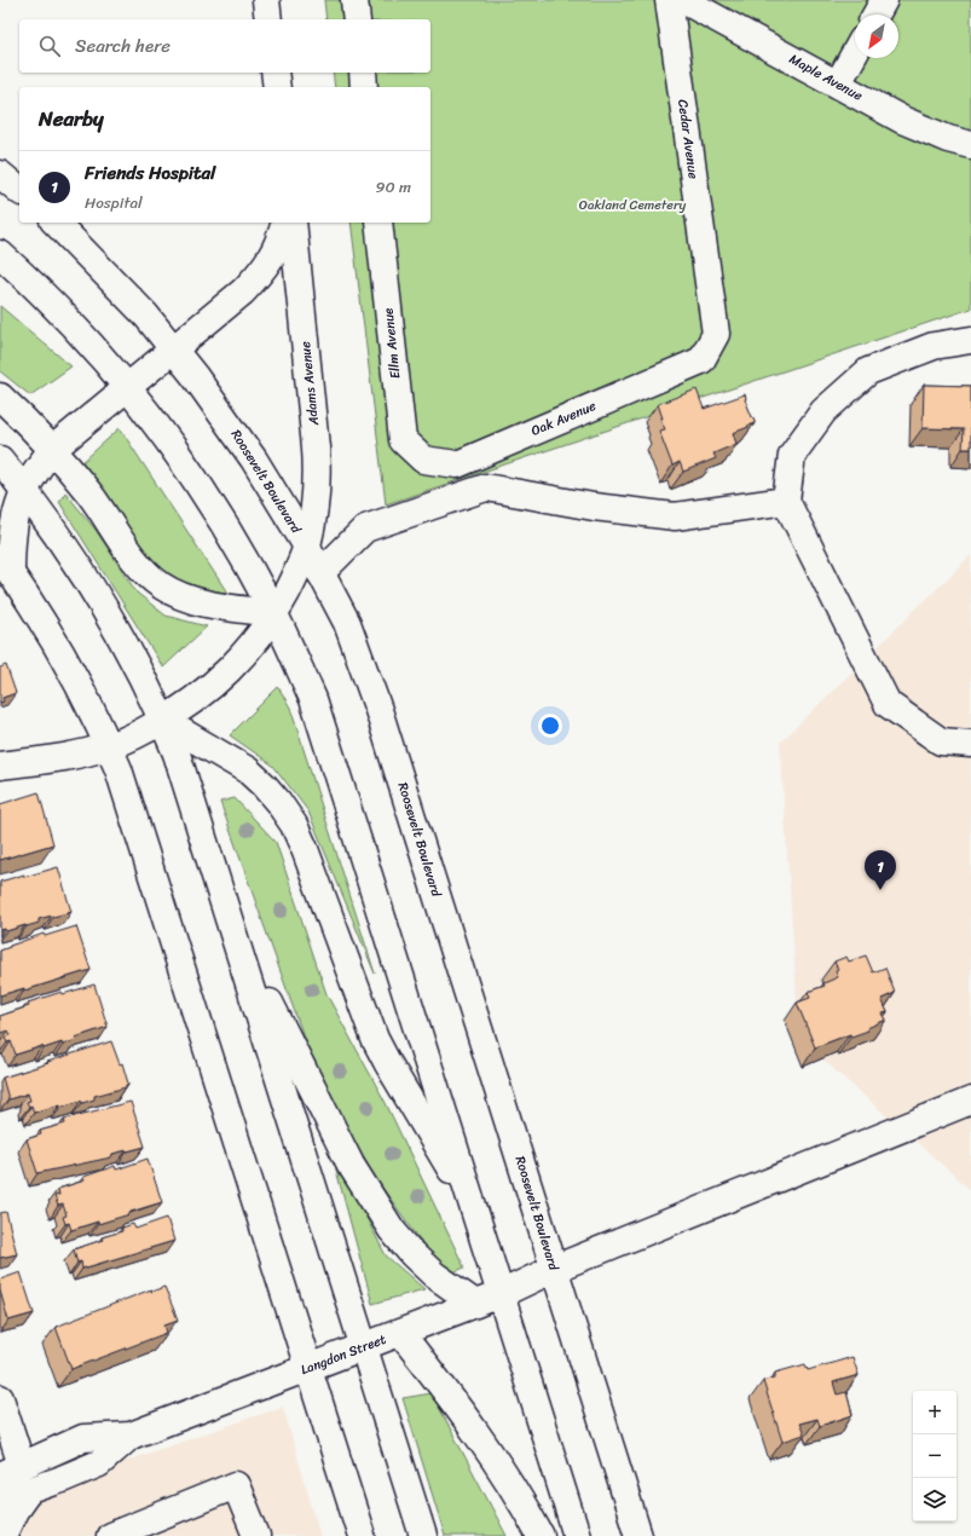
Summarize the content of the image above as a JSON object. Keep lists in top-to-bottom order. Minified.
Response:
{"streets":{"main road":["Maple Avenue","Cedar Avenue","Ellm Avenue","Adams Avenue","Oak Avenue","Roosevelt Boulevard","Langdon Street"]},"crossings":[["Cedar Avenue","Oak Avenue"],["Ellm Avenue","Oak Avenue"],["Adams Avenue","Roosevelt Boulevard"],["Roosevelt Boulevard","Langdon Street"]],"parks":["Oakland Cemetery"],"north":"bottom left","page":{"search":"Search here","heading":"Nearby","list":[{"mark":"1","name":"Friends Hospital","note":"Hospital","value":"90 m"}],"pins":"1","map_buttons":["+","−"]}}
